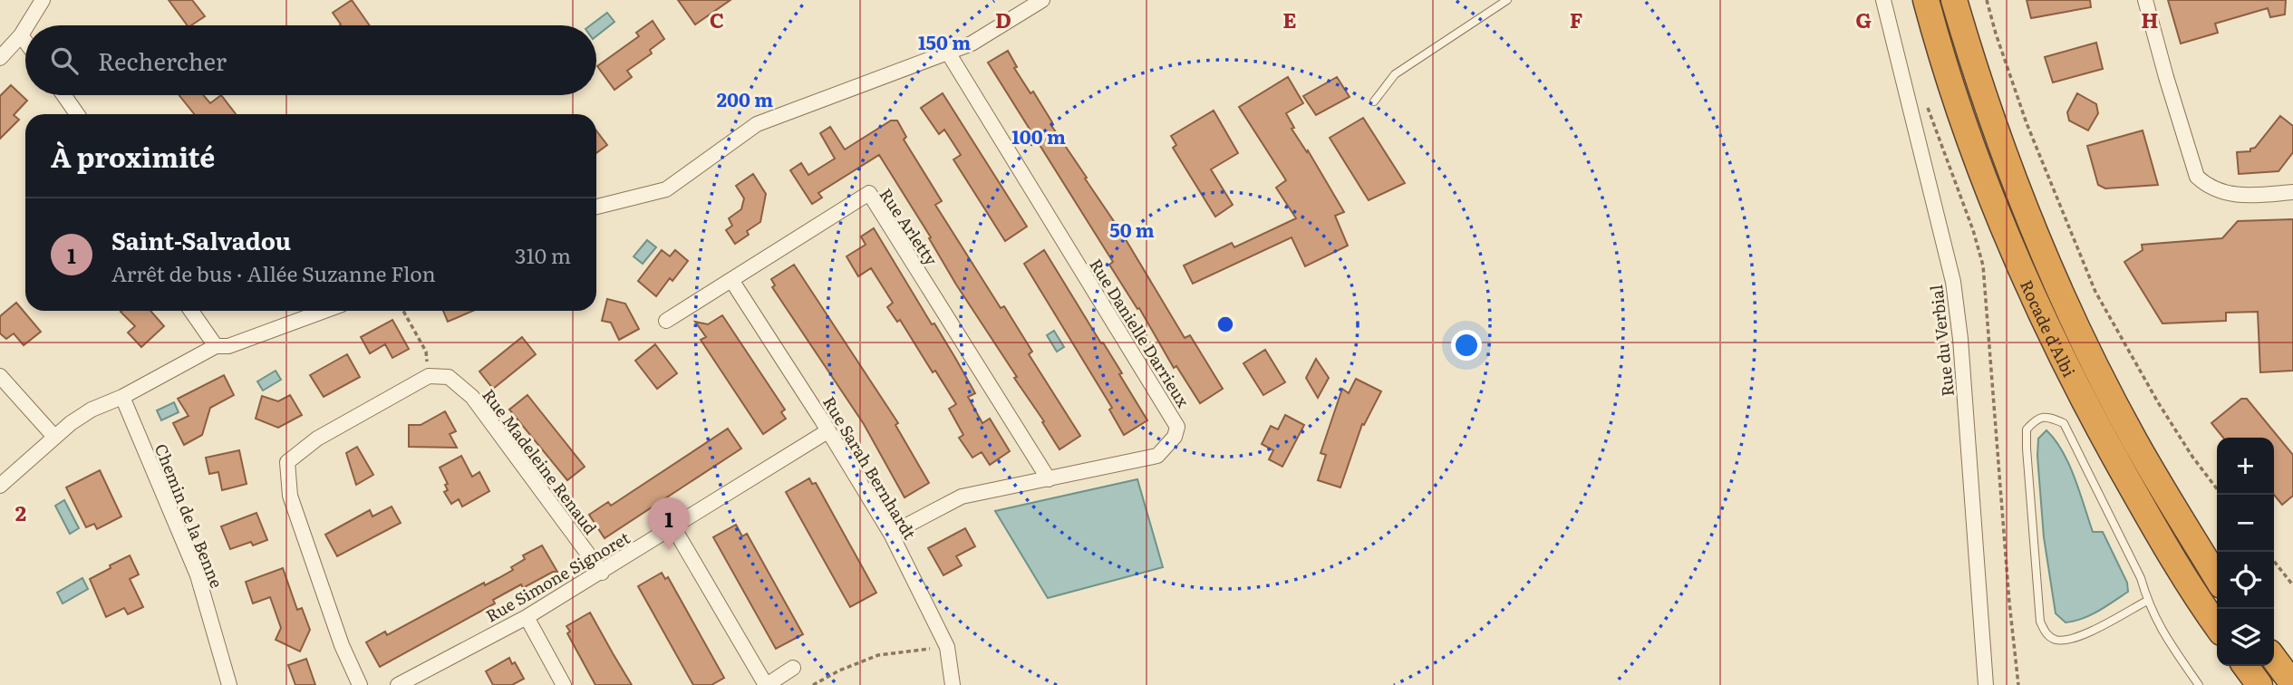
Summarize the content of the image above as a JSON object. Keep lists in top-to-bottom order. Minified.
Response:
{"streets":{"highway":["Rocade d'Albi"],"street":["Rue Arletty","Rue Danielle Darrieux","Rue du Verbial","Rue Madeleine Renaud","Rue Sarah Bernhardt","Chemin de la Benne","Rue Simone Signoret"]},"crossings":[["Rue Arletty","Rue Danielle Darrieux"],["Rue Arletty","Rue Sarah Bernhardt"],["Rue Danielle Darrieux","Rue Sarah Bernhardt"],["Rue Madeleine Renaud","Rue Simone Signoret"],["Rue Sarah Bernhardt","Rue Simone Signoret"]],"page":{"search":"Rechercher","heading":"À proximité","list":[{"mark":"1","name":"Saint-Salvadou","note":"Arrêt de bus · Allée Suzanne Flon","value":"310 m"}],"map_buttons":["+","−"],"pins":"1"},"grid":{"columns":["C","D","E","F","G","H"],"rows":["2"]},"rings":["150 m","200 m","100 m","50 m"]}
